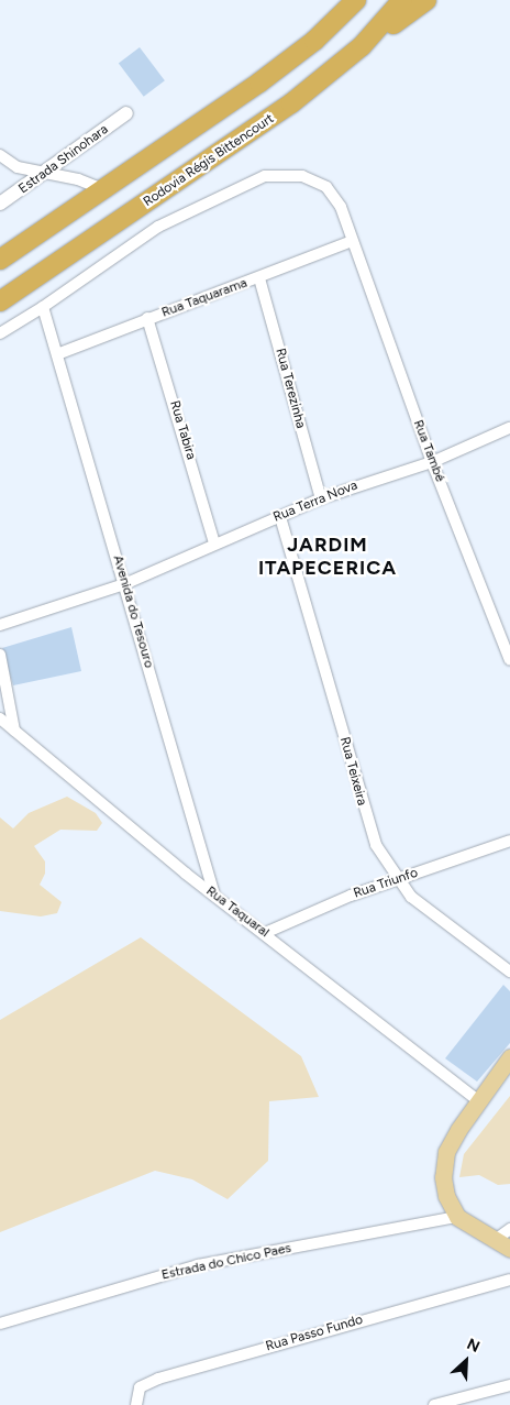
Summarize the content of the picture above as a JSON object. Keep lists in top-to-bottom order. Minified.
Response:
{"streets":{"highway":["Rodovia Régis Bittencourt"],"street":["Estrada Shinohara","Rua Taquarama","Rua Terezinha","Rua Tabira","Rua També","Rua Terra Nova","Avenida do Tesouro","Rua Teixeira","Rua Triunfo","Rua Taquaral","Estrada do Chico Paes","Rua Passo Fundo"]},"crossings":[["Rua Taquarama","Rua Terezinha"],["Rua Taquarama","Rua Tabira"],["Rua Taquarama","Rua També"],["Rua Taquarama","Avenida do Tesouro"],["Rua Terezinha","Rua Terra Nova"],["Rua Tabira","Rua Terra Nova"],["Rua També","Rua Terra Nova"],["Rua També","Avenida do Tesouro"],["Rua Terra Nova","Avenida do Tesouro"],["Rua Terra Nova","Rua Teixeira"],["Avenida do Tesouro","Rua Taquaral"],["Rua Teixeira","Rua Triunfo"],["Rua Triunfo","Rua Taquaral"]],"districts":["JARDIM ITAPECERICA"],"north":"top right"}
